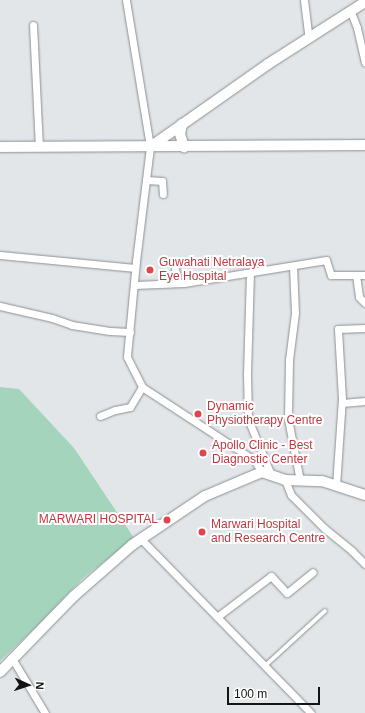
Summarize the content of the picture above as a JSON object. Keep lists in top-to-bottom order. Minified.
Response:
{"places":["Guwahati Netralaya Eye Hospital","Dynamic Physiotherapy Centre","Apollo Clinic - Best Diagnostic Center","MARWARI HOSPITAL","Marwari Hospital and Research Centre"],"scale_bar":"100 m","north":"right"}
